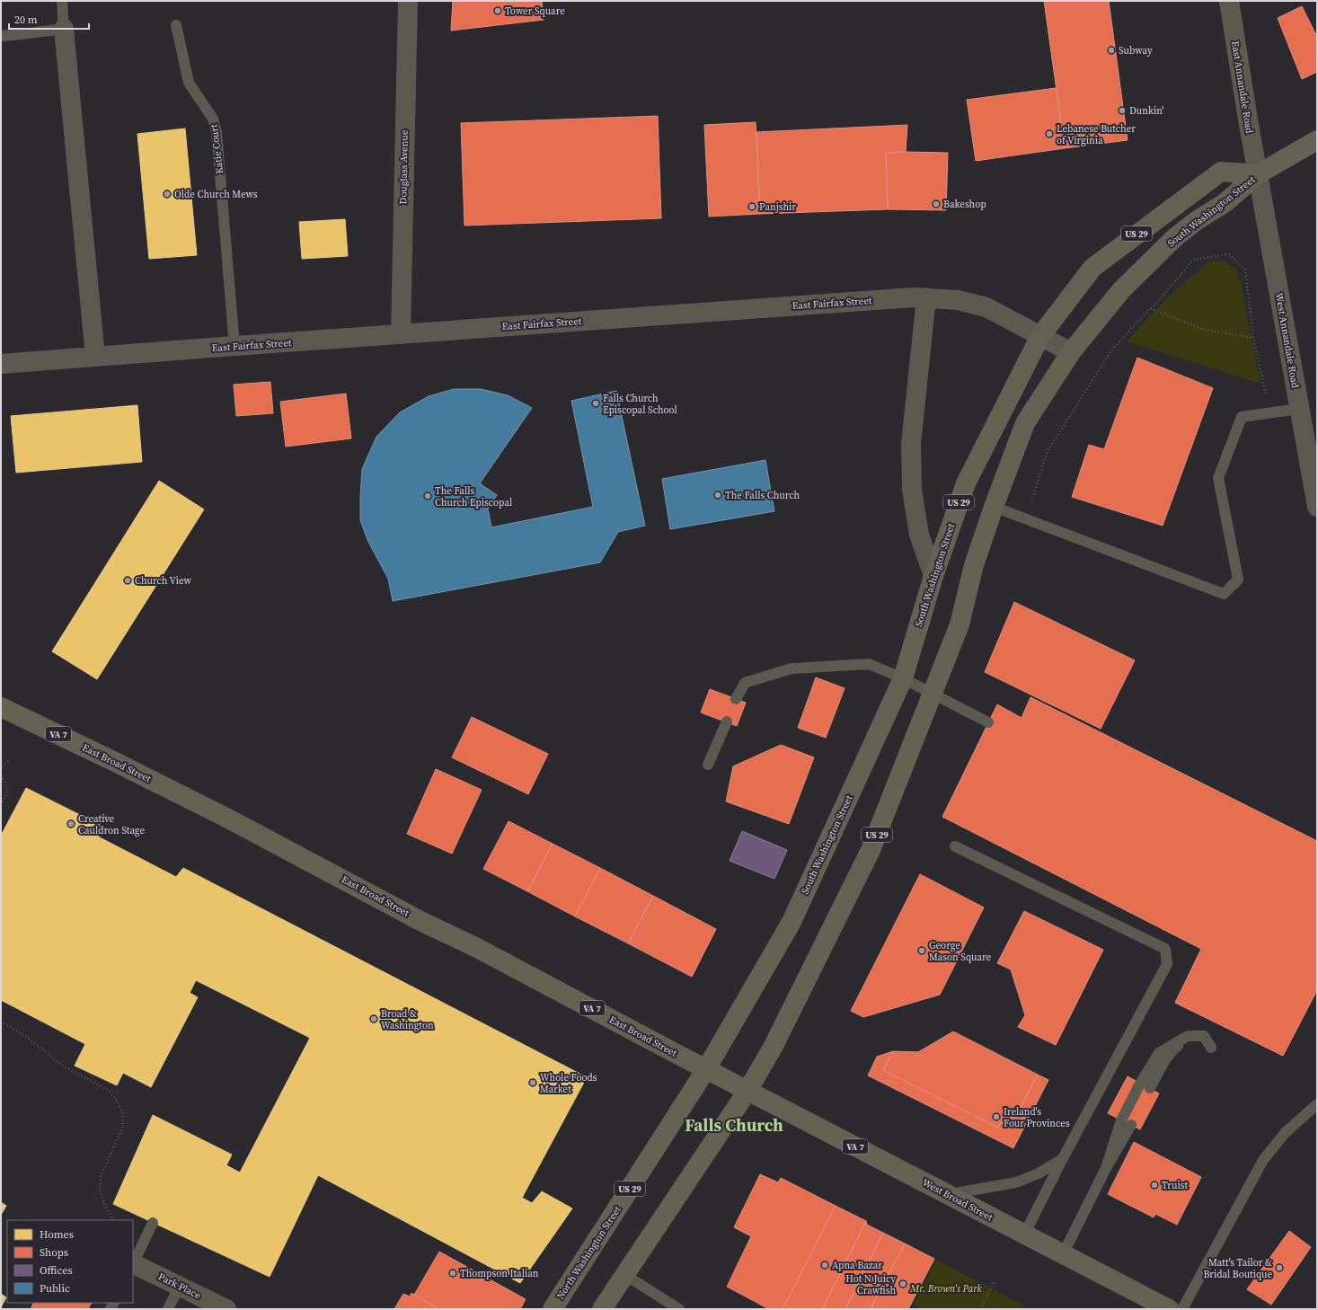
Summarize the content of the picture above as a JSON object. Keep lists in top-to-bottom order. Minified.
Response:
{"streets":{"main road":["East Annandale Road","South Washington Street","US 29","VA 7","East Broad Street","West Broad Street","North Washington Street"],"street":["Douglass Avenue","East Fairfax Street","West Annandale Road","Park Place"],"lane":["Katie Court"]},"crossings":[["East Annandale Road","South Washington Street"],["East Annandale Road","West Annandale Road"],["Katie Court","East Fairfax Street"],["Douglass Avenue","East Fairfax Street"],["South Washington Street","US 29"],["South Washington Street","East Fairfax Street"],["South Washington Street","West Annandale Road"],["South Washington Street","East Broad Street"],["South Washington Street","West Broad Street"],["South Washington Street","North Washington Street"],["US 29","East Broad Street"],["US 29","West Broad Street"],["East Broad Street","West Broad Street"],["East Broad Street","North Washington Street"]],"districts":["Falls Church"],"parks":["Mr. Brown's Park"],"places":["Tower Square","Subway","Dunkin'","Lebanese Butcher of Virginia","Olde Church Mews","Bakeshop","Panjshir","Falls Church Episcopal School","The Falls Church","The Falls Church Episcopal","Church View","Creative Cauldron Stage","George Mason Square","Broad & Washington","Whole Foods Market","Ireland's Four Provinces","Truist","Apna Bazar","Matt's Tailor & Bridal Boutique","Thompson Italian","Hot N Juicy Crawfish"],"legend":["Homes","Shops","Offices","Public"],"scale_bar":"20 m"}
